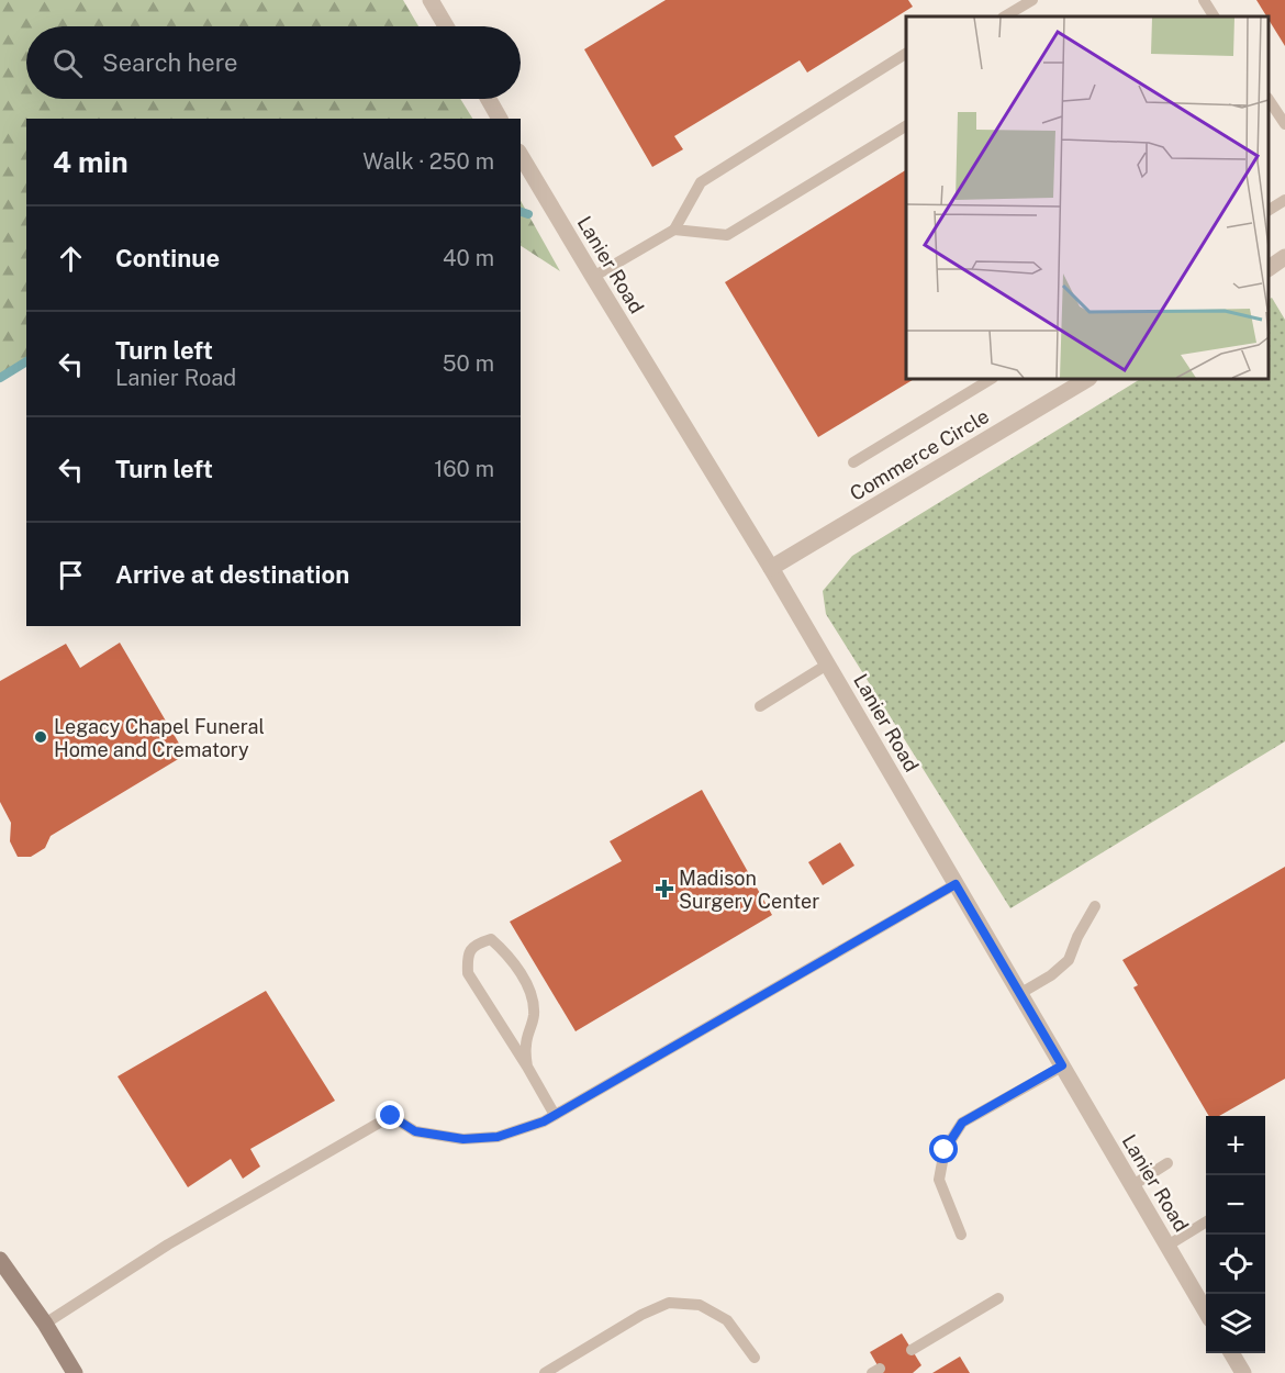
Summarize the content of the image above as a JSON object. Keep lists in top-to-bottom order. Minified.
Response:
{"streets":{"street":["Lanier Road","Commerce Circle"]},"crossings":[["Lanier Road","Commerce Circle"]],"places":{"other":["Legacy Chapel Funeral Home and Crematory"],"health":["Madison Surgery Center"]},"page":{"search":"Search here","heading":["4 min","Walk · 250 m"],"list":[["Continue","40 m"],["Turn left","Lanier Road","50 m"],["Turn left","160 m"],"Arrive at destination"],"map_buttons":["+","−"]}}
